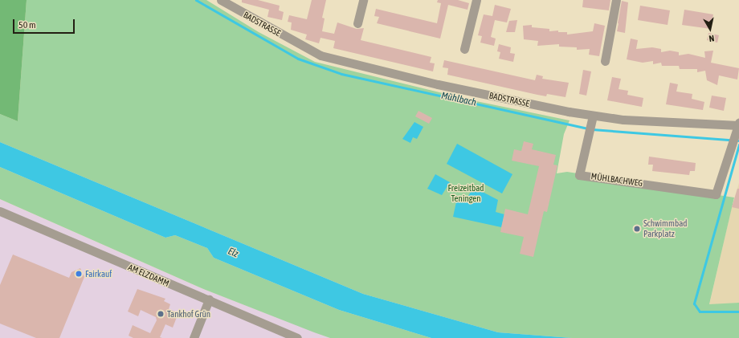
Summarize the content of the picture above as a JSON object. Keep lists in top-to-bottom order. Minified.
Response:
{"streets":{"street":["BADSTRASSE","MÜHLBACHWEG","AM ELZDAMM"]},"crossings":[["BADSTRASSE","MÜHLBACHWEG"]],"water":["Mühlbach","Elz"],"parks":["Freizeitbad Teningen"],"places":["Schwimmbad Parkplatz","Fairkauf","Tankhof Grün"],"scale_bar":"50 m","north":"bottom"}
